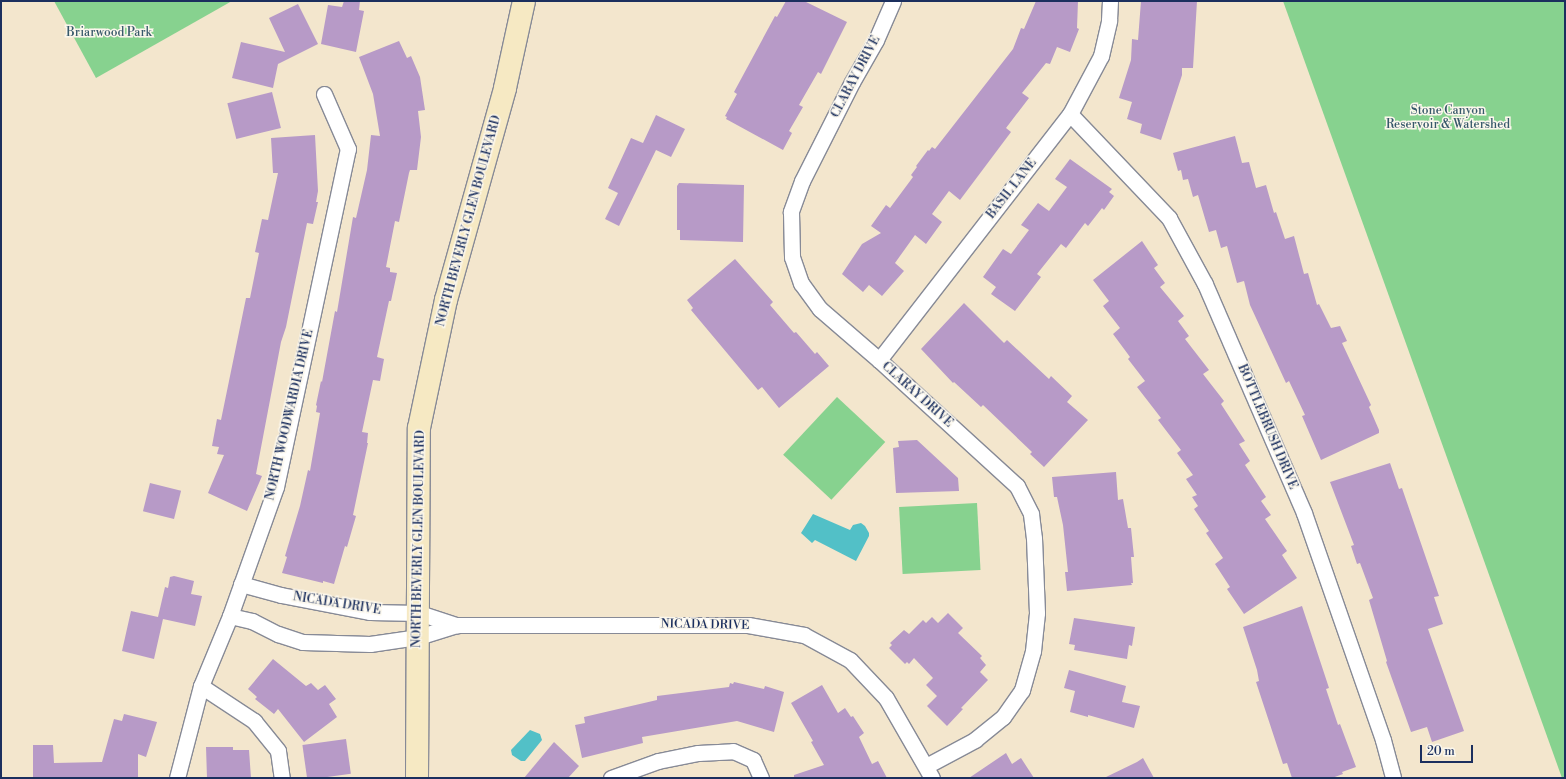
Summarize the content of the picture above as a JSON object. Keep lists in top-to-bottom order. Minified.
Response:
{"streets":{"main road":["NORTH BEVERLY GLEN BOULEVARD"],"street":["CLARAY DRIVE","BASIL LANE","NORTH WOODWARDIA DRIVE","BOTTLEBRUSH DRIVE","NICADA DRIVE"]},"crossings":[["CLARAY DRIVE","BASIL LANE"],["CLARAY DRIVE","NICADA DRIVE"],["BASIL LANE","BOTTLEBRUSH DRIVE"],["NORTH BEVERLY GLEN BOULEVARD","NICADA DRIVE"],["NORTH WOODWARDIA DRIVE","NICADA DRIVE"]],"parks":["Briarwood Park","Stone Canyon Reservoir & Watershed"],"scale_bar":"20 m"}
